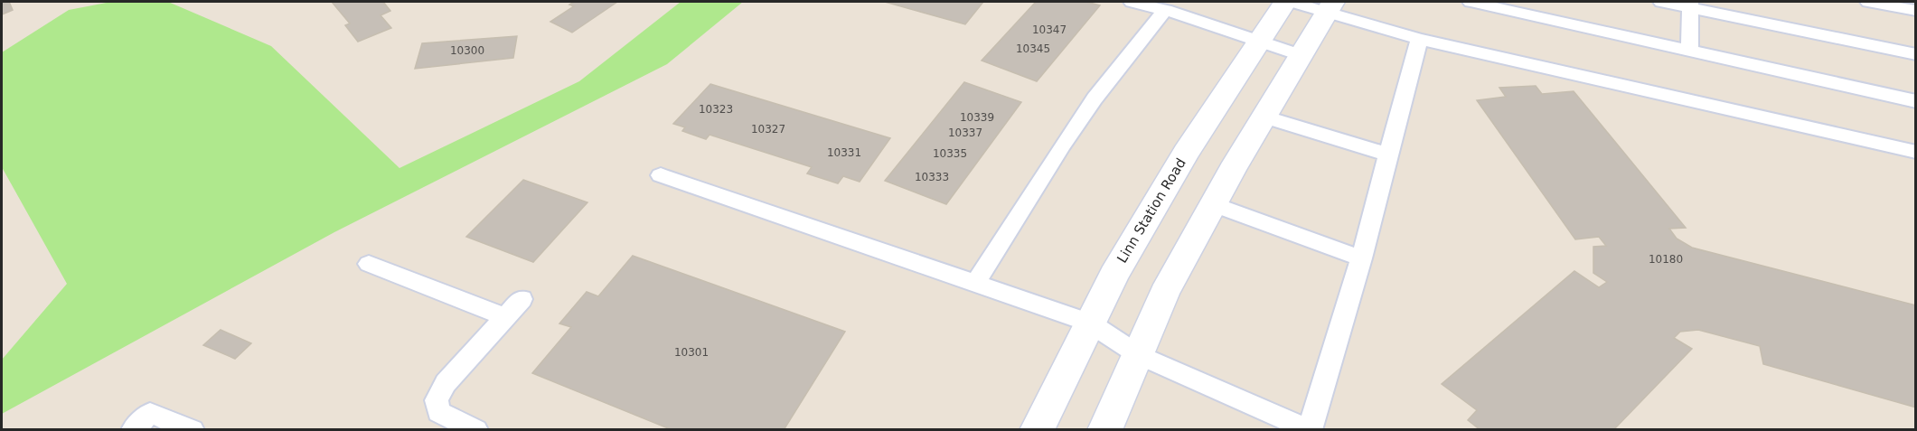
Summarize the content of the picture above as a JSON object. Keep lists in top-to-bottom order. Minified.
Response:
{"streets":{"street":["Linn Station Road"]},"house_numbers":["10347","10345","10300","10323","10339","10327","10337","10331","10335","10333","10180","10301"]}
